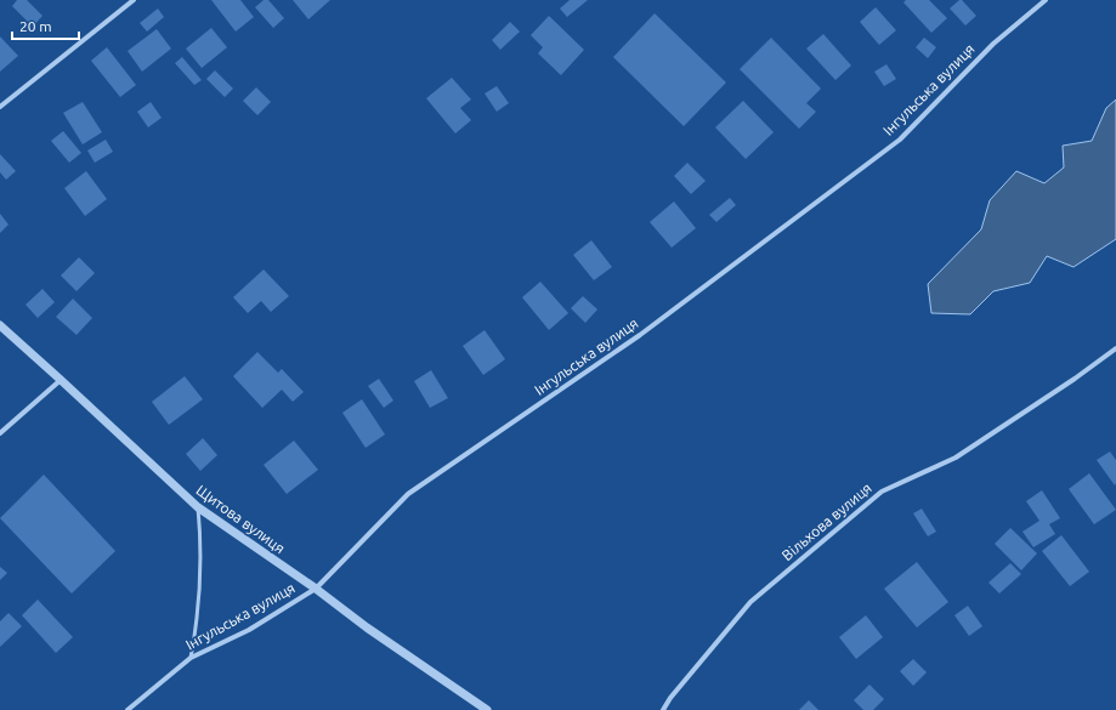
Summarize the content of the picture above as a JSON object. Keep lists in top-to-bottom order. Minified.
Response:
{"streets":{"street":["Інгульська вулиця","Щитова вулиця","Вільхова вулиця"]},"crossings":[["Інгульська вулиця","Щитова вулиця"]],"scale_bar":"20 m"}
